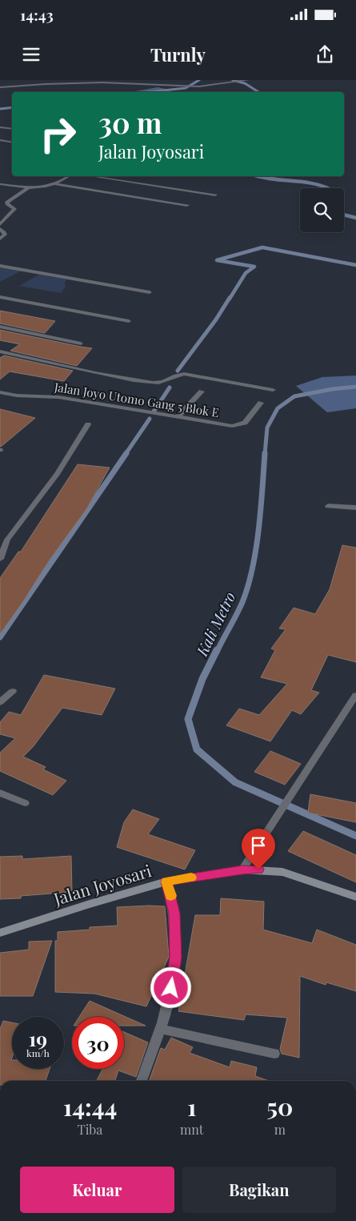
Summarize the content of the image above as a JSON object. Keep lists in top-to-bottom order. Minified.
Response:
{"streets":{"main road":["Jalan Joyosari"],"street":["Jalan Joyo Utomo Gang 5 Blok E"]},"water":["Kali Metro"],"page":{"status":"14:43","header":"Turnly","turn":["30 m","Jalan Joyosari"],"speed":"19 km/h","limit":"30","eta":["14:44","Tiba","1","mnt","50","m"],"buttons":["Keluar","Bagikan"]}}
